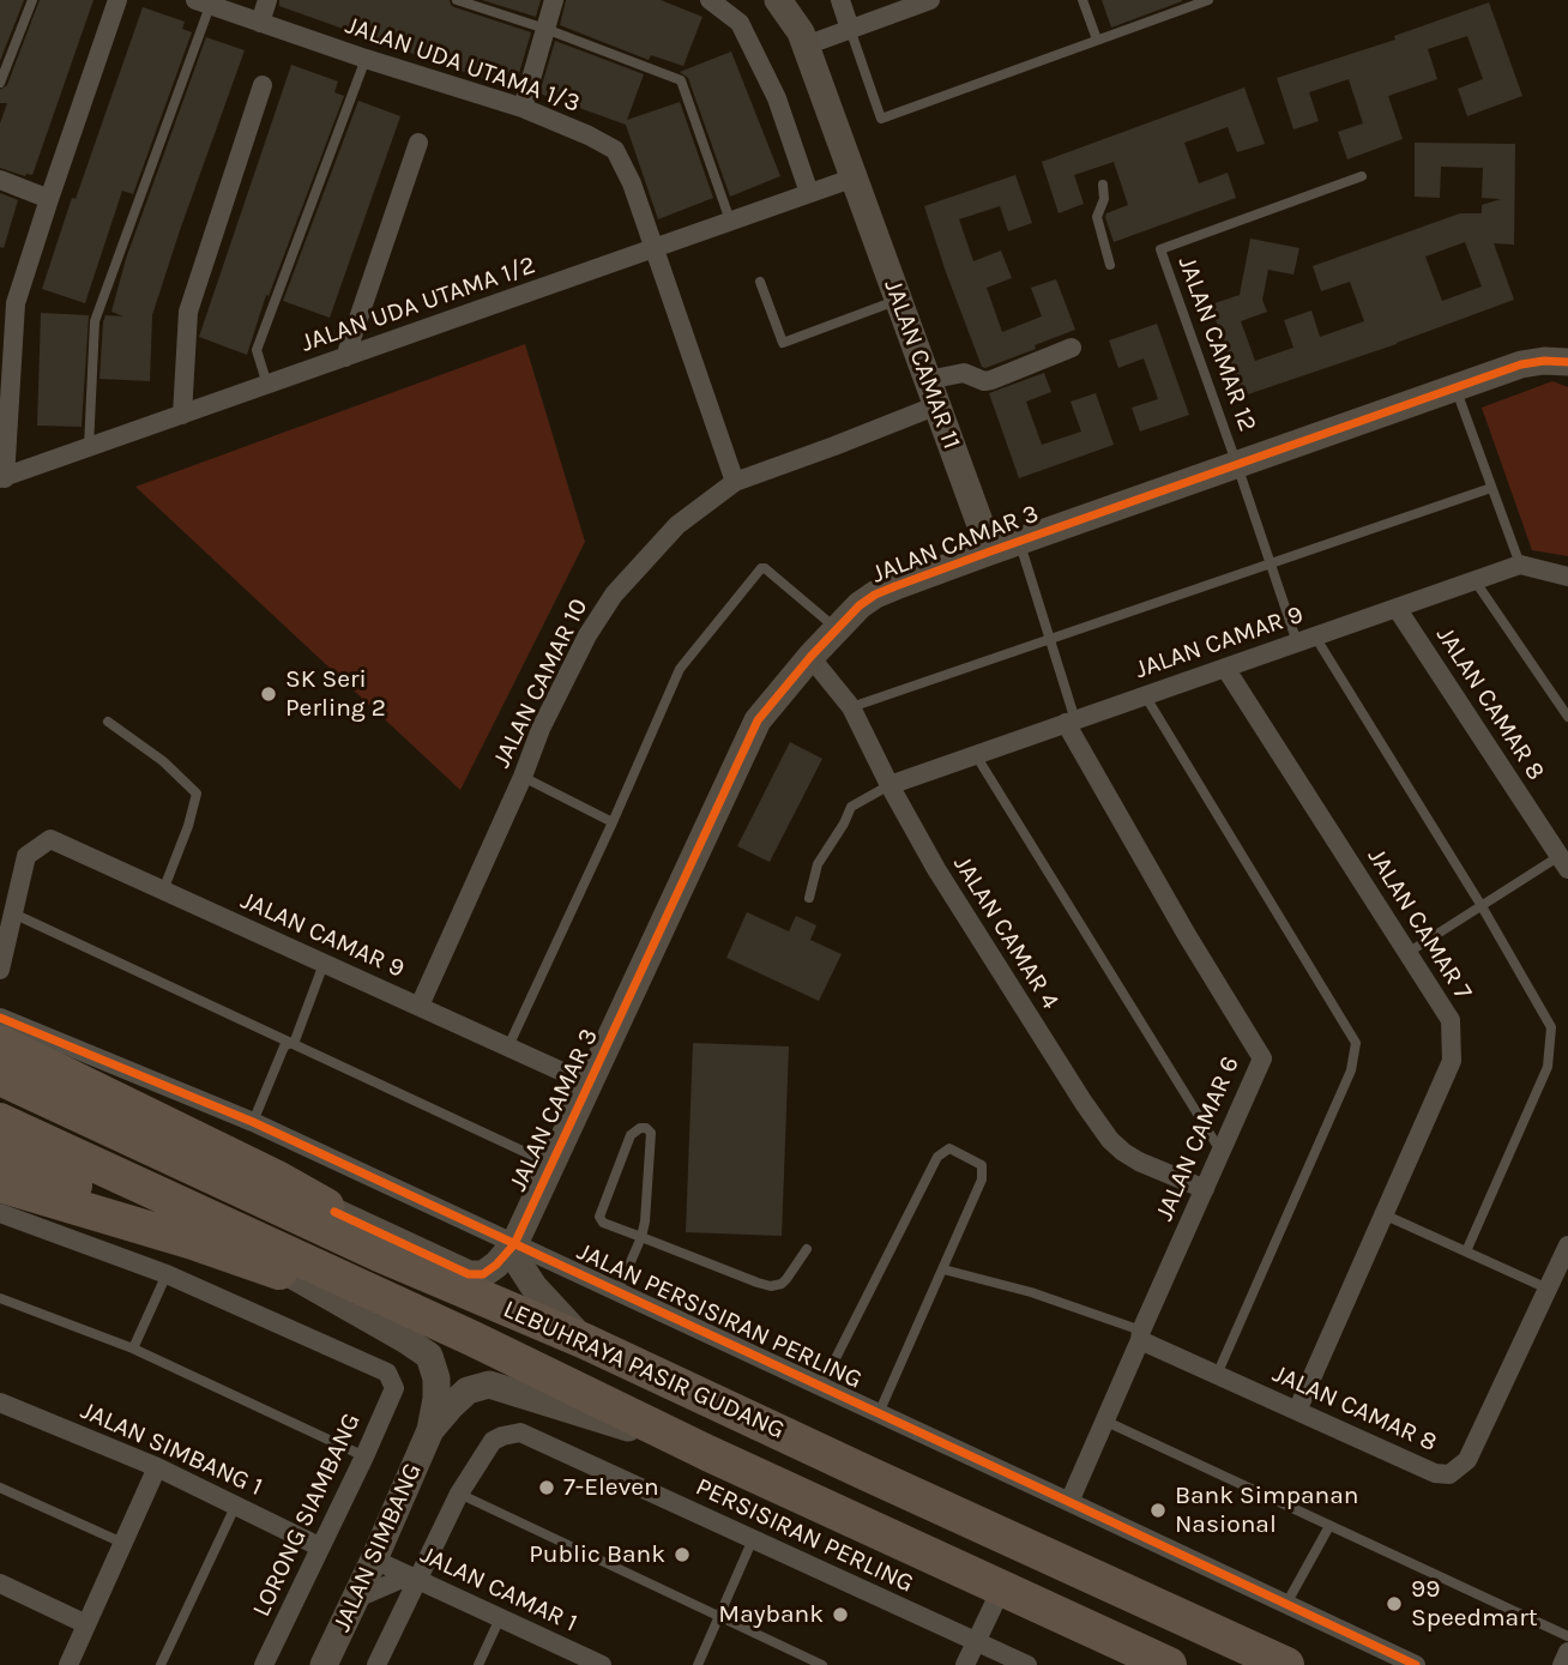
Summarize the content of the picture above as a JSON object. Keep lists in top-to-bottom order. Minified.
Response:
{"streets":{"highway":["LEBUHRAYA PASIR GUDANG"],"street":["JALAN UDA UTAMA 1/3","JALAN UDA UTAMA 1/2","JALAN CAMAR 11","JALAN CAMAR 3","JALAN CAMAR 9","JALAN CAMAR 10","JALAN CAMAR 8","JALAN CAMAR 7","JALAN CAMAR 4","JALAN CAMAR 6","JALAN PERSISIRAN PERLING","JALAN SIMBANG 1","LORONG SIAMBANG","PERSISIRAN PERLING","JALAN SIMBANG","JALAN CAMAR 1"],"lane":["JALAN CAMAR 12"]},"crossings":[["JALAN UDA UTAMA 1/3","JALAN UDA UTAMA 1/2"],["JALAN UDA UTAMA 1/3","JALAN CAMAR 10"],["JALAN UDA UTAMA 1/2","JALAN CAMAR 11"],["JALAN CAMAR 12","JALAN CAMAR 3"],["JALAN CAMAR 11","JALAN CAMAR 3"],["JALAN CAMAR 11","JALAN CAMAR 10"],["JALAN CAMAR 3","JALAN CAMAR 9"],["JALAN CAMAR 3","JALAN CAMAR 4"],["JALAN CAMAR 3","JALAN PERSISIRAN PERLING"],["JALAN CAMAR 9","JALAN CAMAR 10"],["JALAN CAMAR 9","JALAN CAMAR 8"],["JALAN CAMAR 9","JALAN CAMAR 7"],["JALAN CAMAR 9","JALAN CAMAR 4"],["JALAN CAMAR 9","JALAN CAMAR 6"],["JALAN CAMAR 8","JALAN CAMAR 7"],["JALAN CAMAR 8","JALAN CAMAR 6"],["JALAN CAMAR 4","JALAN CAMAR 6"],["JALAN CAMAR 6","JALAN PERSISIRAN PERLING"],["JALAN SIMBANG 1","LORONG SIAMBANG"],["JALAN SIMBANG","JALAN CAMAR 1"]],"places":["SK Seri Perling 2","7-Eleven","Bank Simpanan Nasional","Public Bank","99 Speedmart","Maybank"]}
